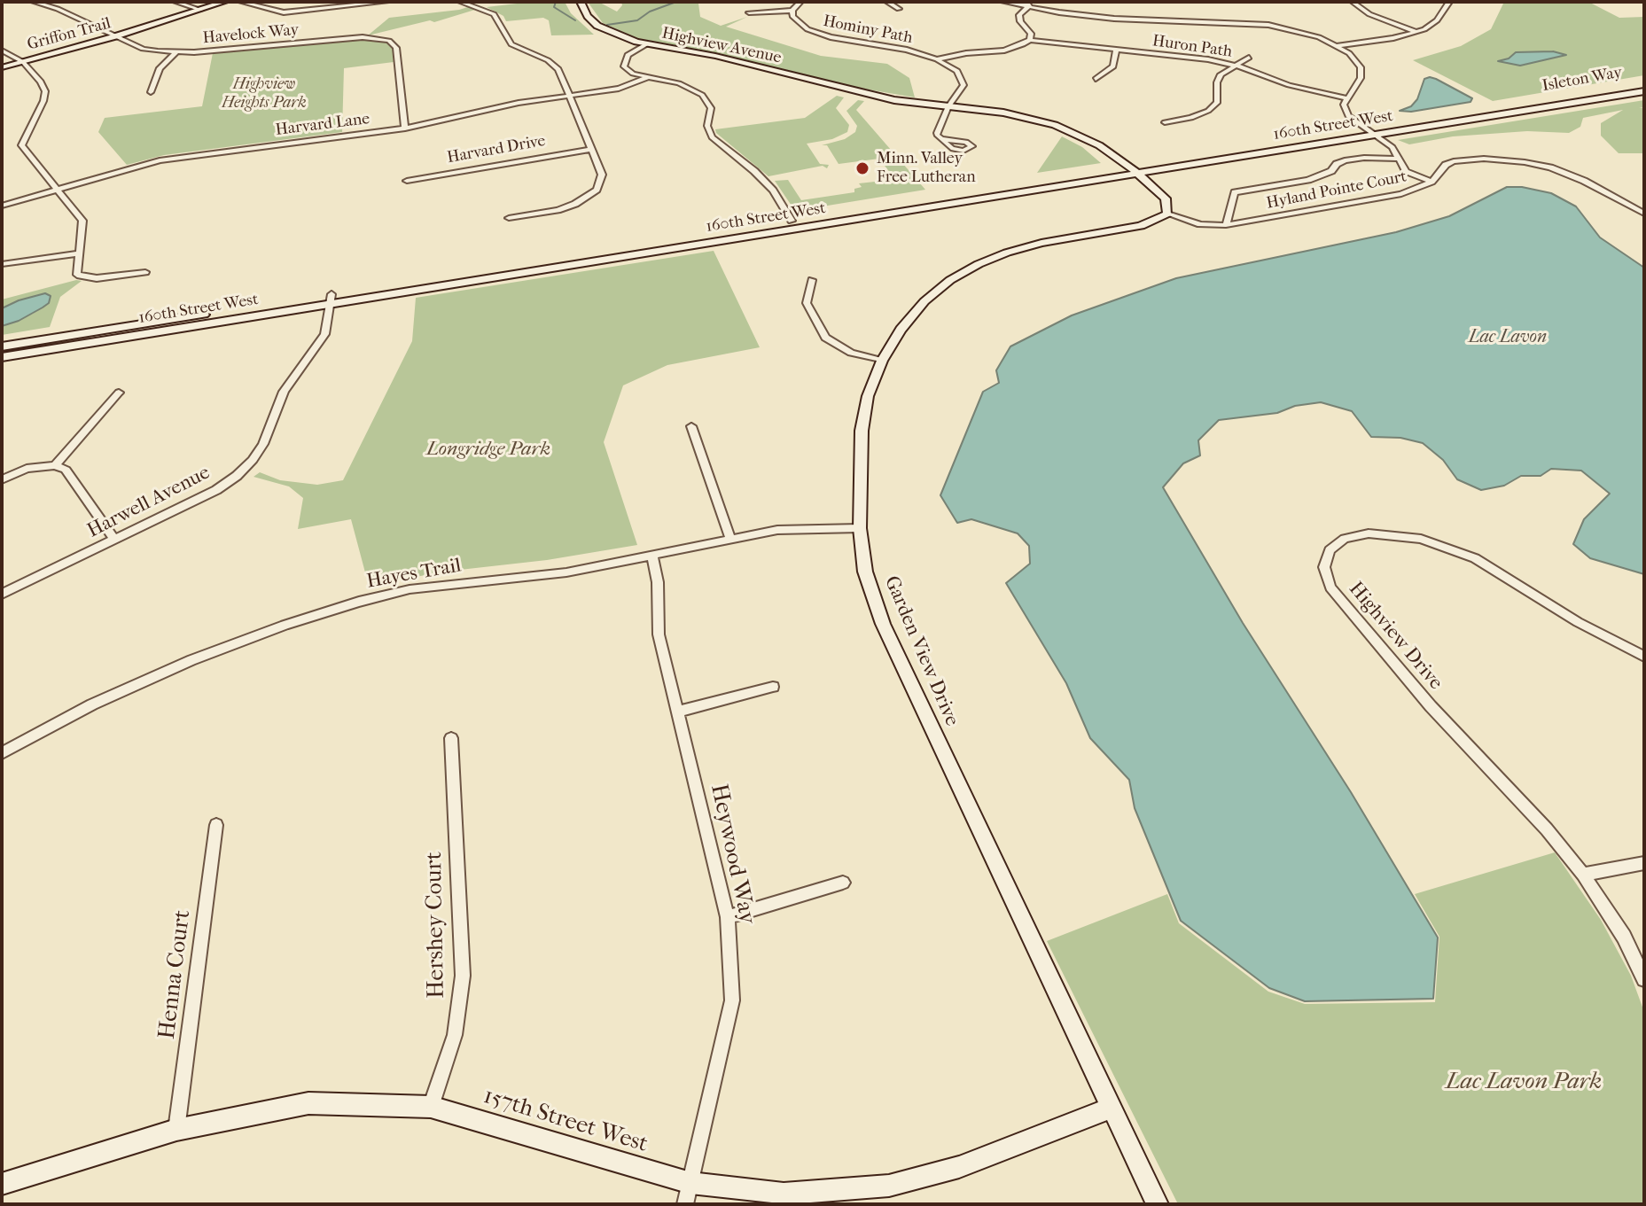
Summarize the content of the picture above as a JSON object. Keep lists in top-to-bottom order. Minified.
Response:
{"streets":{"main road":["Griffon Trail","Highview Avenue","Isleton Way","160th Street West","Garden View Drive","157th Street West"],"street":["Hominy Path","Havelock Way","Huron Path","Harvard Lane","Harvard Drive","Hyland Pointe Court","Harwell Avenue","Hayes Trail","Highview Drive","Heywood Way","Hershey Court","Henna Court"]},"crossings":[["Hominy Path","Highview Avenue"],["Griffon Trail","Havelock Way"],["Havelock Way","Harvard Lane"],["Highview Avenue","160th Street West"],["Isleton Way","160th Street West"],["160th Street West","Harwell Avenue"],["Hayes Trail","Garden View Drive"],["Hayes Trail","Heywood Way"],["Garden View Drive","157th Street West"],["Heywood Way","157th Street West"],["Hershey Court","157th Street West"],["Henna Court","157th Street West"]],"water":["Lac Lavon"],"parks":["Highview Heights Park","Longridge Park","Lac Lavon Park"],"places":["Minn. Valley Free Lutheran"]}
